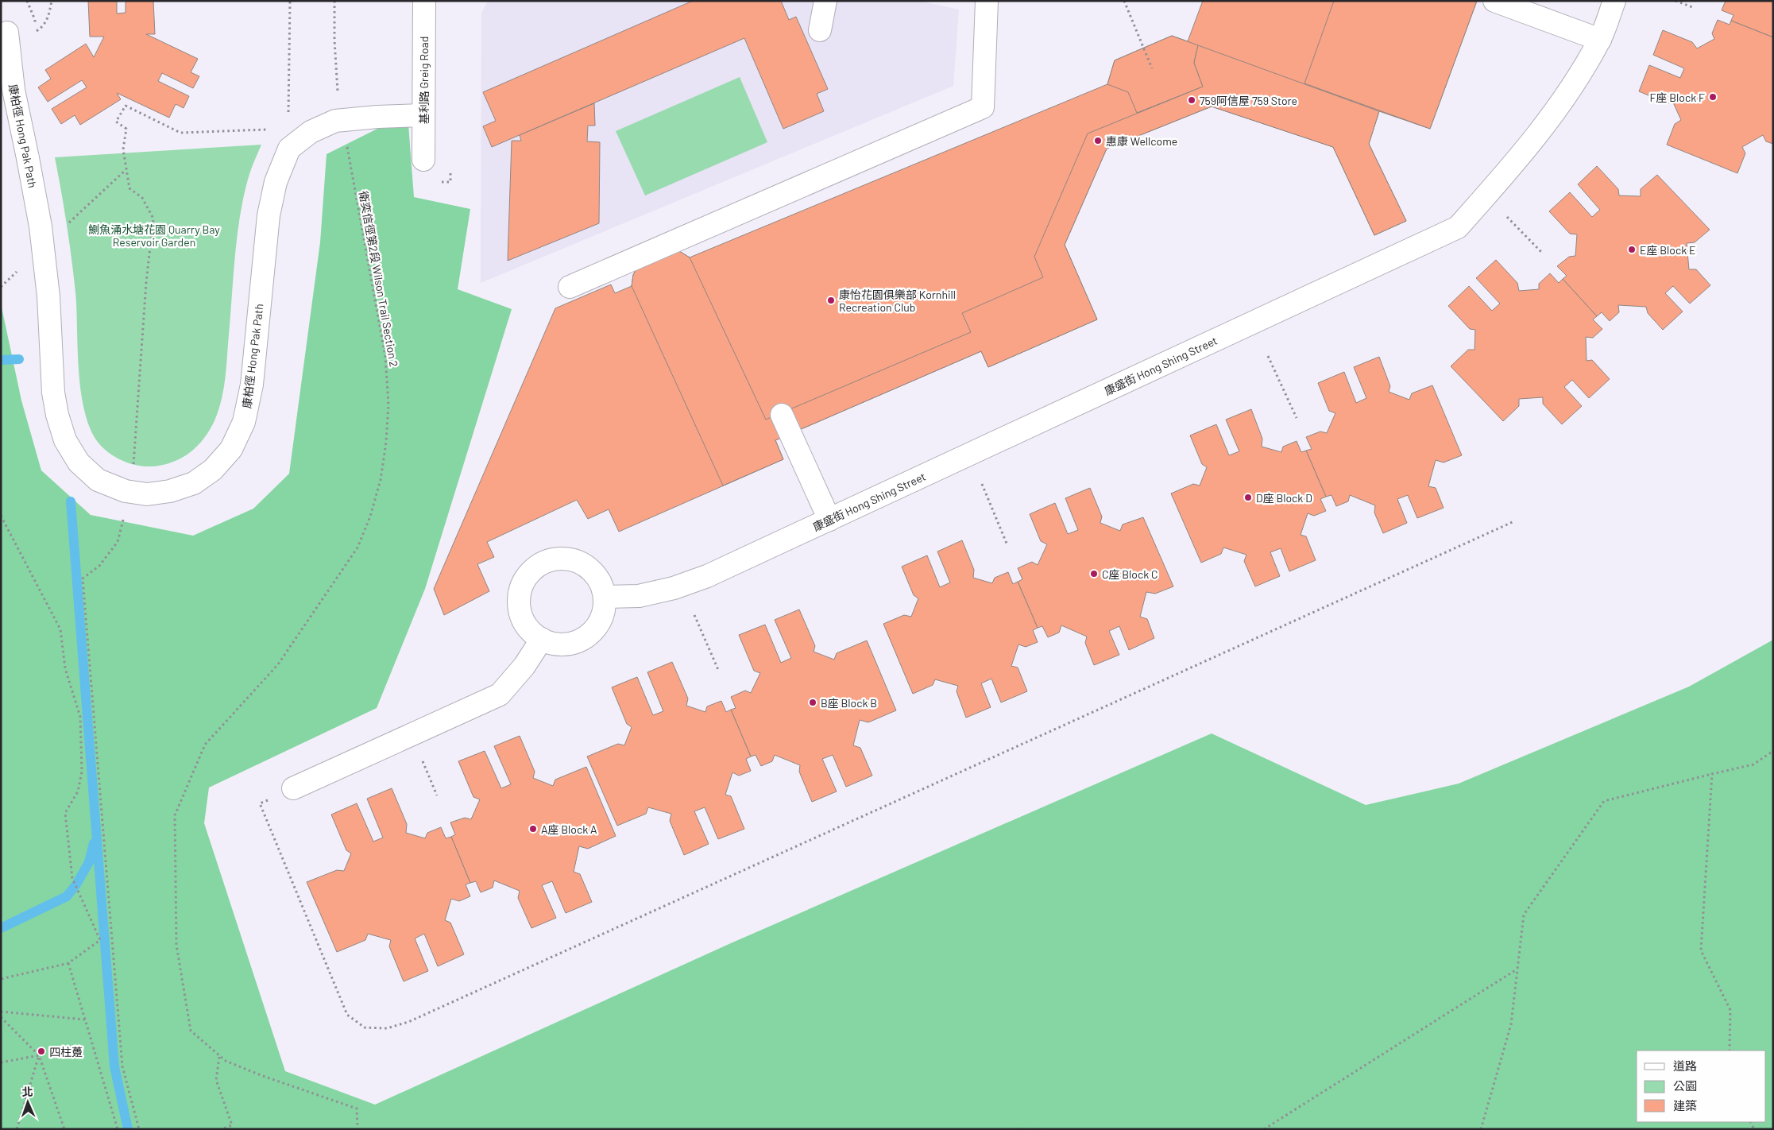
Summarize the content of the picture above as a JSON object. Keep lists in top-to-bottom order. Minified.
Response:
{"streets":{"street":["基利路 Greig Road","康柏徑 Hong Pak Path","康盛街 Hong Shing Street"],"path":["衛奕信徑第2段 Wilson Trail Section 2"]},"crossings":[["基利路 Greig Road","康柏徑 Hong Pak Path"]],"parks":["鰂魚涌水塘花園 Quarry Bay Reservoir Garden"],"places":["F座 Block F","759阿信屋 759 Store","惠康 Wellcome","E座 Block E","康怡花園俱樂部 Kornhill Recreation Club","D座 Block D","C座 Block C","B座 Block B","A座 Block A","四柱躉"],"legend":["道路","公園","建築"],"north":"top"}
